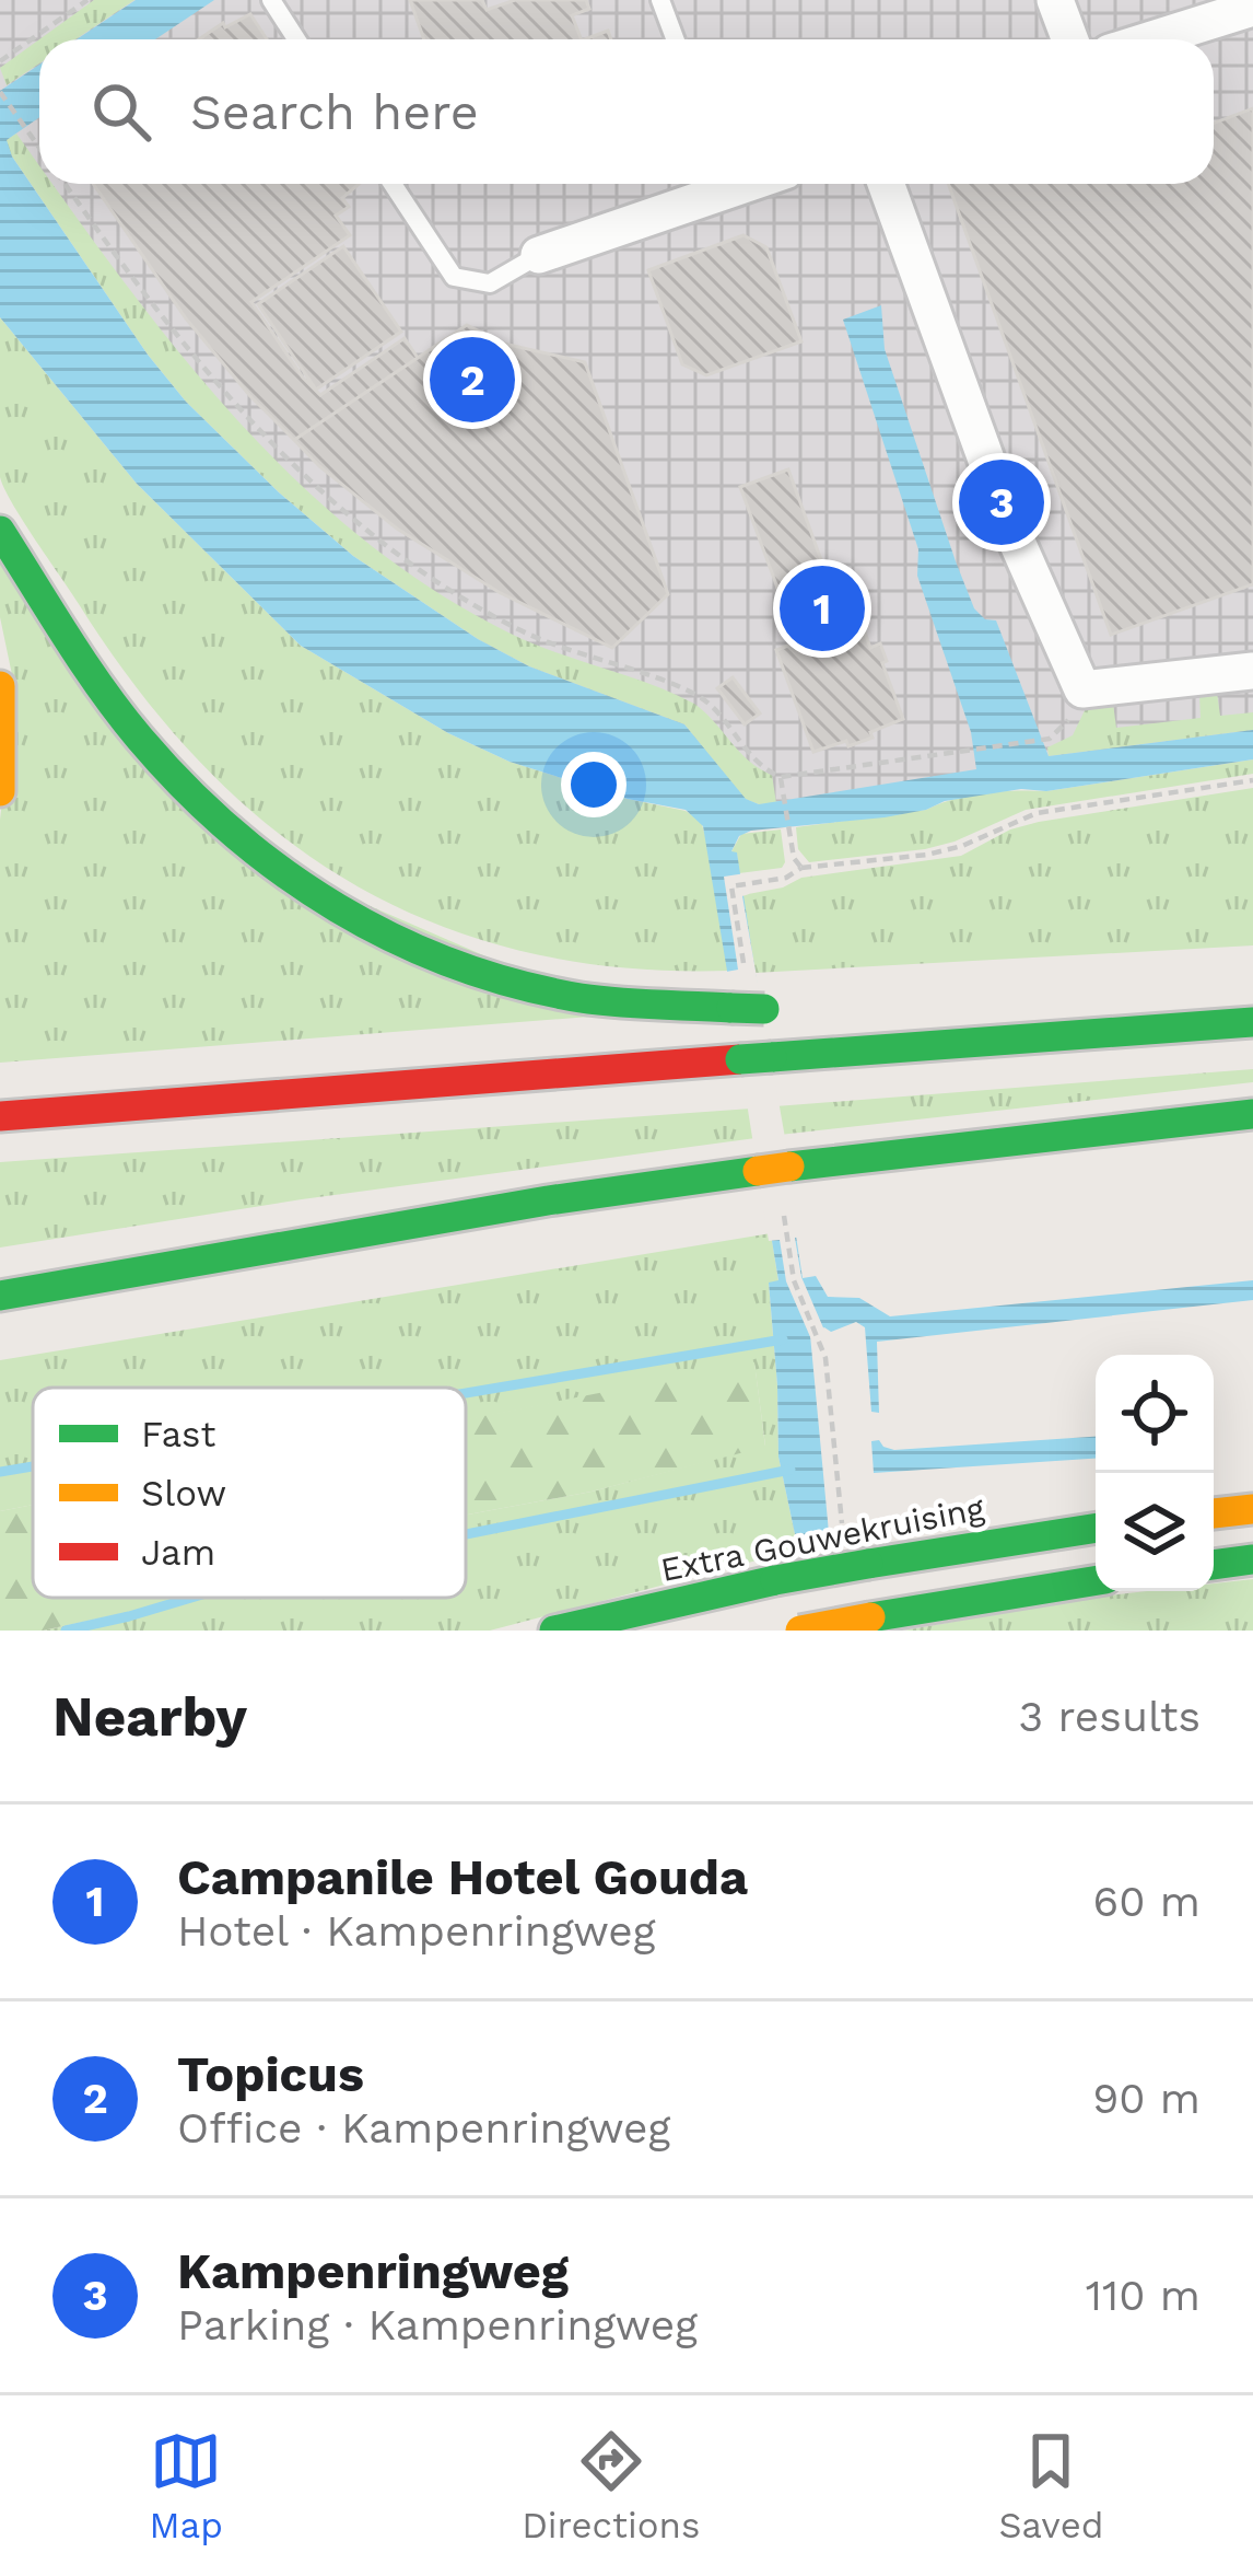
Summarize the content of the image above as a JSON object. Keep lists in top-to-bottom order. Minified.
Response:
{"streets":{"main road":["Extra Gouwekruising"]},"legend":["Fast","Slow","Jam"],"page":{"search":"Search here","pins":["2","3","1"],"heading":["Nearby","3 results"],"list":[{"mark":"1","name":"Campanile Hotel Gouda","note":"Hotel · Kampenringweg","value":"60 m"},{"mark":"2","name":"Topicus","note":"Office · Kampenringweg","value":"90 m"},{"mark":"3","name":"Kampenringweg","note":"Parking · Kampenringweg","value":"110 m"}],"nav":["Map","Directions","Saved"]}}
